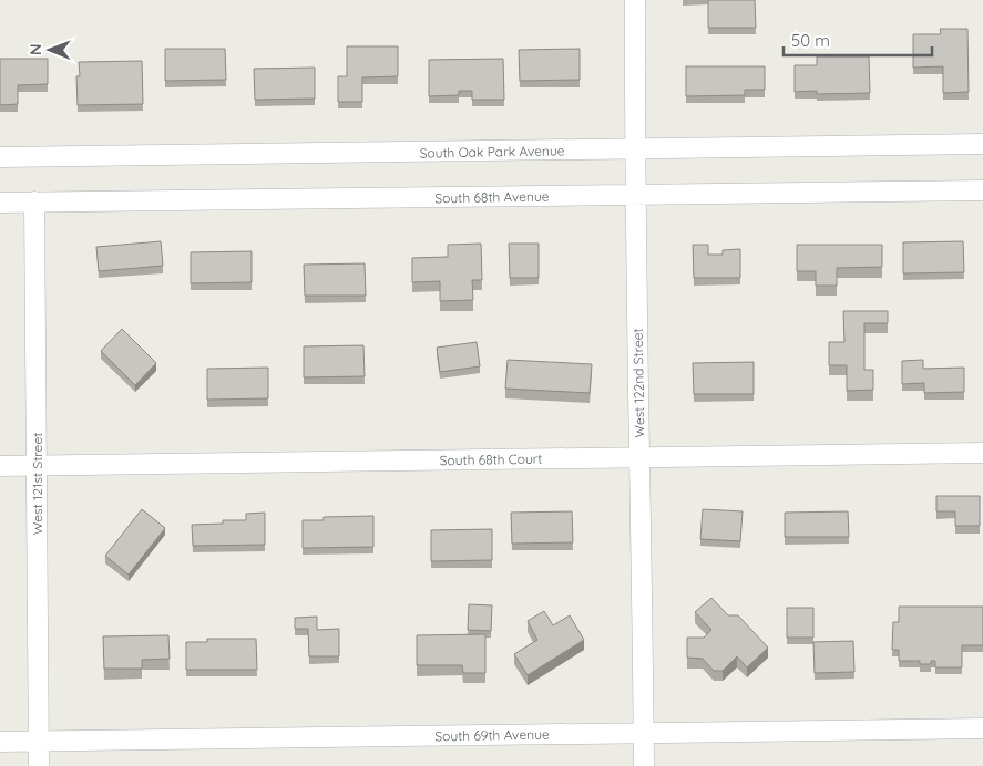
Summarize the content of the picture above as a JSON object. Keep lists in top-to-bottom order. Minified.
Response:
{"streets":{"street":["South Oak Park Avenue","South 68th Avenue","West 122nd Street","South 68th Court","West 121st Street","South 69th Avenue"]},"crossings":[["South Oak Park Avenue","West 122nd Street"],["South 68th Avenue","West 122nd Street"],["South 68th Avenue","West 121st Street"],["West 122nd Street","South 68th Court"],["West 122nd Street","South 69th Avenue"],["South 68th Court","West 121st Street"],["West 121st Street","South 69th Avenue"]],"scale_bar":"50 m","north":"left"}
